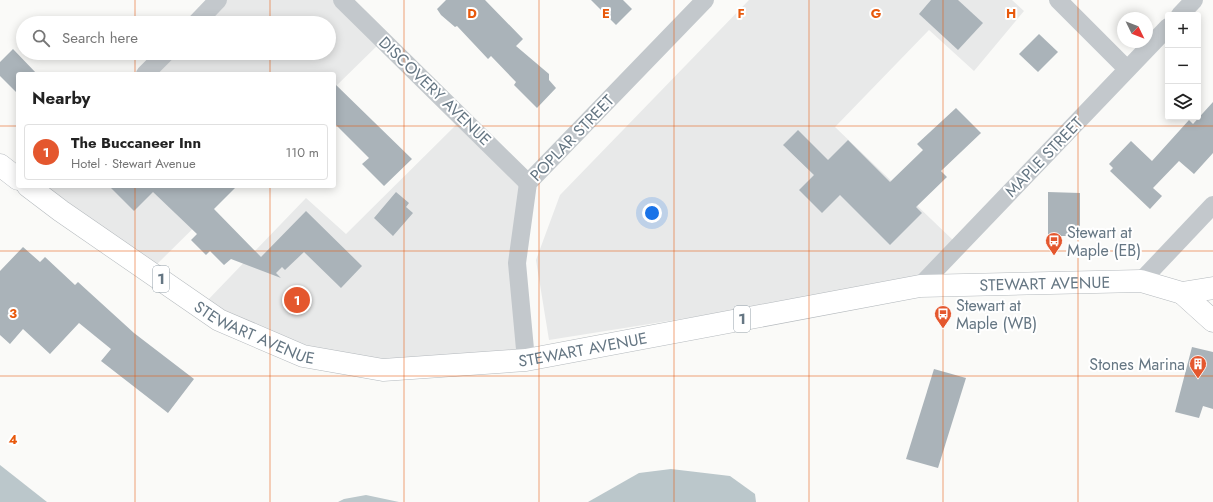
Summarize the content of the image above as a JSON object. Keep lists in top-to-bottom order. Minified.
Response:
{"streets":{"highway":["1","STEWART AVENUE"],"street":["DISCOVERY AVENUE","POPLAR STREET","MAPLE STREET"]},"crossings":[["DISCOVERY AVENUE","POPLAR STREET"],["POPLAR STREET","STEWART AVENUE"],["MAPLE STREET","STEWART AVENUE"]],"places":{"bus stop":["Stewart at Maple (EB)","Stewart at Maple (WB)"],"building":["Stones Marina"]},"north":"bottom right","page":{"map_buttons":["+","−"],"search":"Search here","heading":"Nearby","list":[{"mark":"1","name":"The Buccaneer Inn","note":"Hotel · Stewart Avenue","value":"110 m"}],"pins":"1"},"grid":{"columns":["D","E","F","G","H"],"rows":["3","4"]}}
